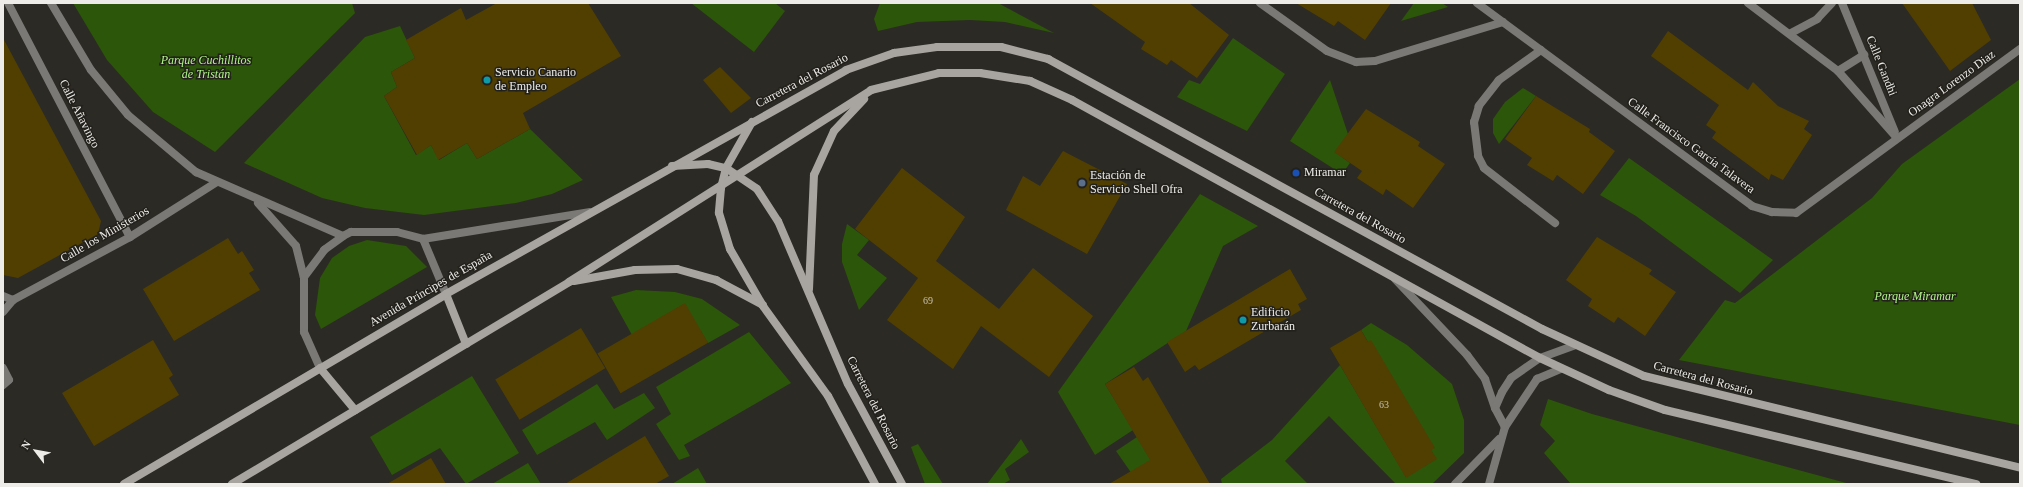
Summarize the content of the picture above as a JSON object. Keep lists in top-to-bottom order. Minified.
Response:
{"streets":{"main road":["Carretera del Rosario","Avenida Príncipes de España"],"street":["Calle Gandhi","Onagra Lorenzo Diaz","Calle Añavingo","Calle Francisco García Talavera","Calle los Ministerios"]},"crossings":[["Calle Gandhi","Onagra Lorenzo Diaz"],["Calle Gandhi","Calle Francisco García Talavera"],["Carretera del Rosario","Avenida Príncipes de España"],["Onagra Lorenzo Diaz","Calle Francisco García Talavera"],["Calle Añavingo","Calle los Ministerios"]],"parks":["Parque Cuchillitos de Tristán","Parque Miramar"],"places":["Servicio Canario de Empleo","Miramar","Estación de Servicio Shell Ofra","Edificio Zurbarán"],"house_numbers":["69","63"],"north":"top left"}
